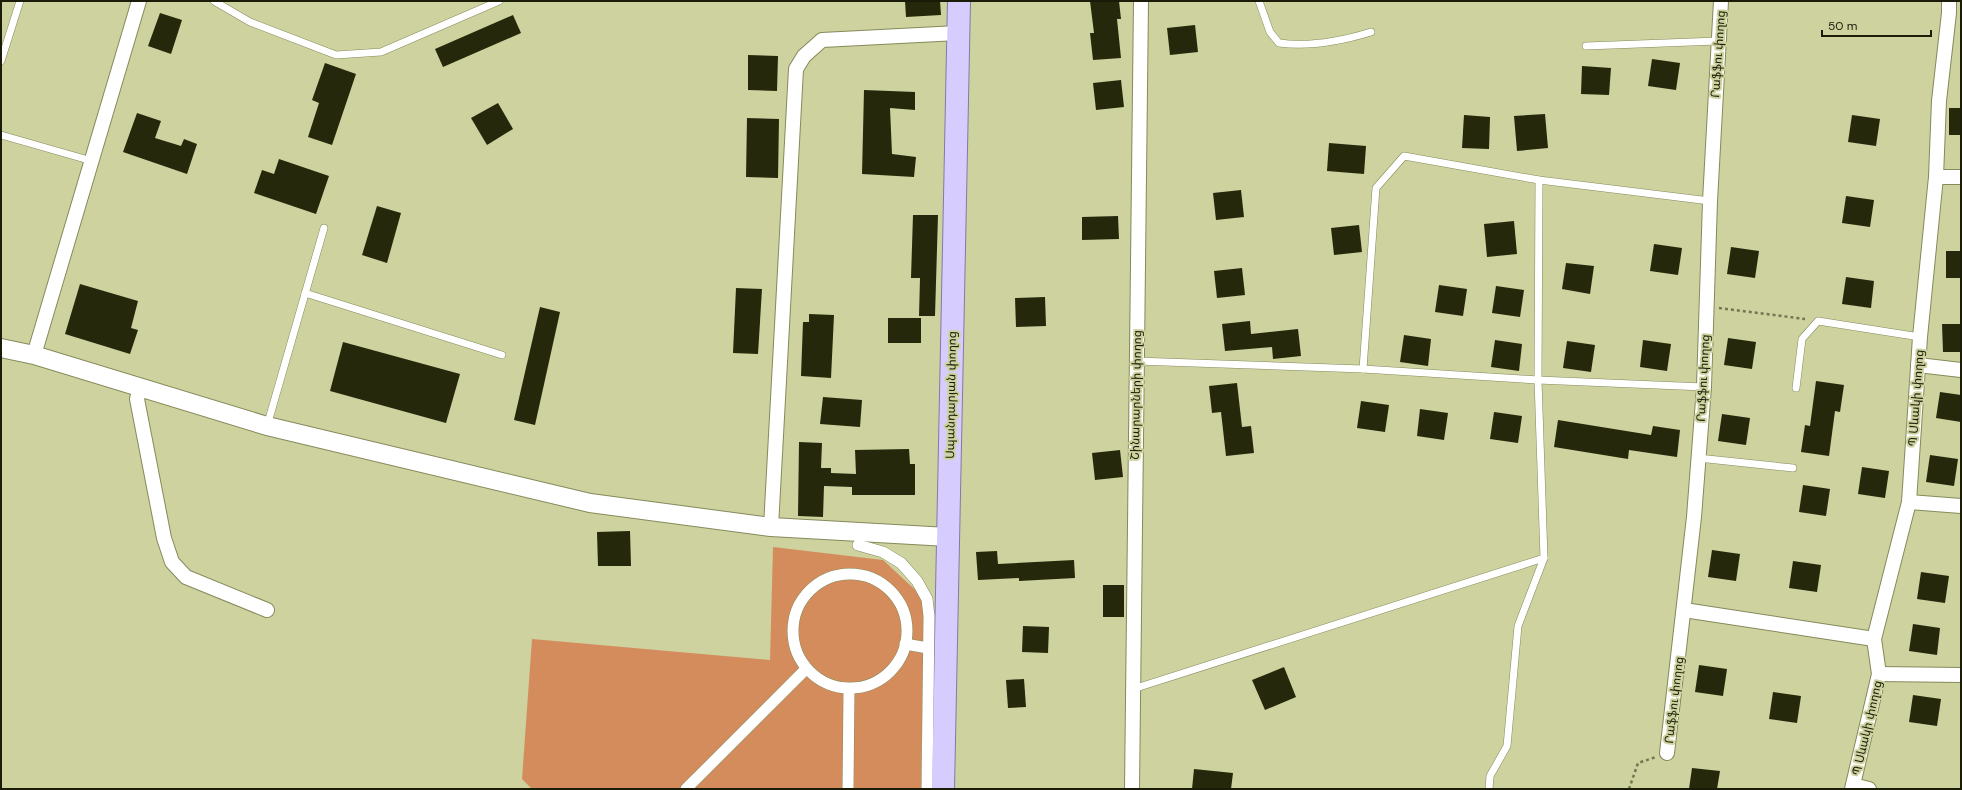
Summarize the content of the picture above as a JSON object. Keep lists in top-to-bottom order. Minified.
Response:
{"streets":{"main road":["Սպանդարյան փողոց"],"street":["Րաֆֆու փողոց","Շինարարների փողոց","Պ Սևակի փողոց"]},"scale_bar":"50 m"}
